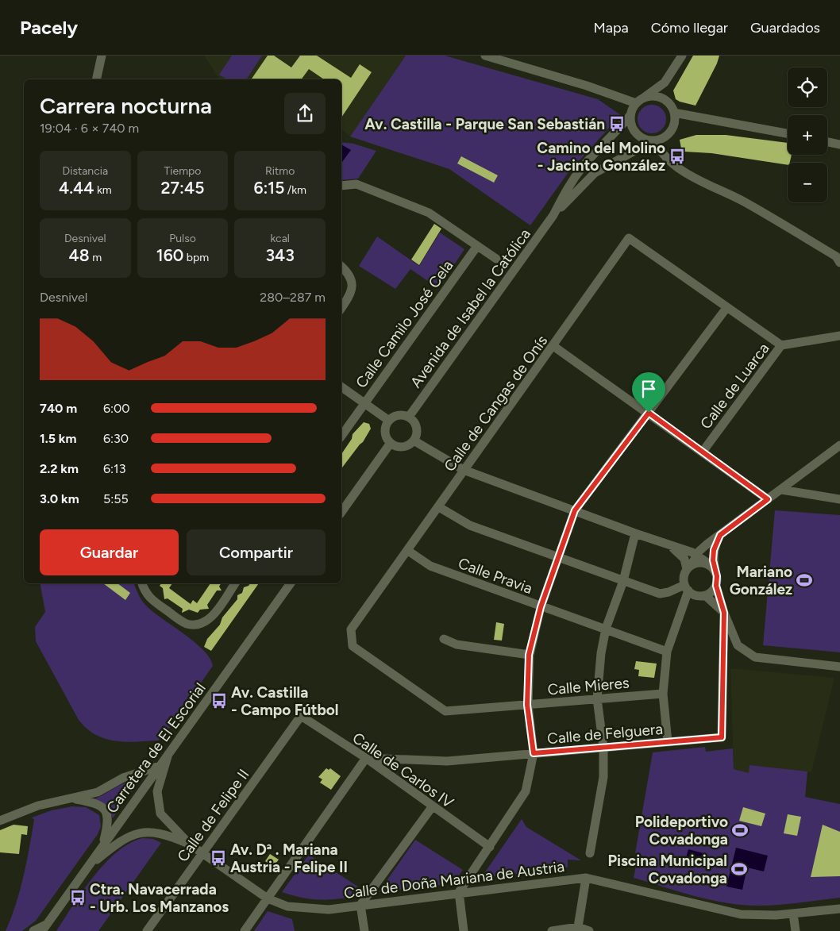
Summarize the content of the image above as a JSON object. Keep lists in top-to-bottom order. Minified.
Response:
{"streets":{"street":["Avenida de Isabel la Católica","Calle Camilo José Cela","Calle de Luarca","Calle de Cangas de Onís","Calle Pravia","Calle Mieres","Calle de Felguera","Carretera de El Escorial","Calle de Carlos IV","Calle de Felipe II","Calle de Doña Mariana de Austria"]},"crossings":[["Calle de Luarca","Calle de Cangas de Onís"],["Calle de Cangas de Onís","Calle Pravia"],["Calle de Cangas de Onís","Calle Mieres"],["Calle de Felguera","Calle de Carlos IV"],["Carretera de El Escorial","Calle de Doña Mariana de Austria"],["Calle de Carlos IV","Calle de Felipe II"],["Calle de Felipe II","Calle de Doña Mariana de Austria"]],"places":{"bus stop":["Av. Castilla - Parque San Sebastián","Camino del Molino - Jacinto González","Av. Castilla - Campo Fútbol","Av. Dª . Mariana Austria - Felipe II","Ctra. Navacerrada - Urb. Los Manzanos"],"sports":["Mariano González","Polideportivo Covadonga","Piscina Municipal Covadonga"]},"page":{"header":"Pacely","nav":["Mapa","Cómo llegar","Guardados"],"map_buttons":["+","−"],"heading":["Carrera nocturna","19:04 · 6 × 740 m"],"stats":[["Distancia","4.44 km"],["Tiempo","27:45"],["Ritmo","6:15 /km"],["Desnivel","48 m"],["Pulso","160 bpm"],["kcal","343"]],"chart":["Desnivel","280–287 m"],"list":[{"name":"740 m","note":"6:00"},{"name":"1.5 km","note":"6:30"},{"name":"2.2 km","note":"6:13"},{"name":"3.0 km","note":"5:55"}],"buttons":["Guardar","Compartir"]}}
